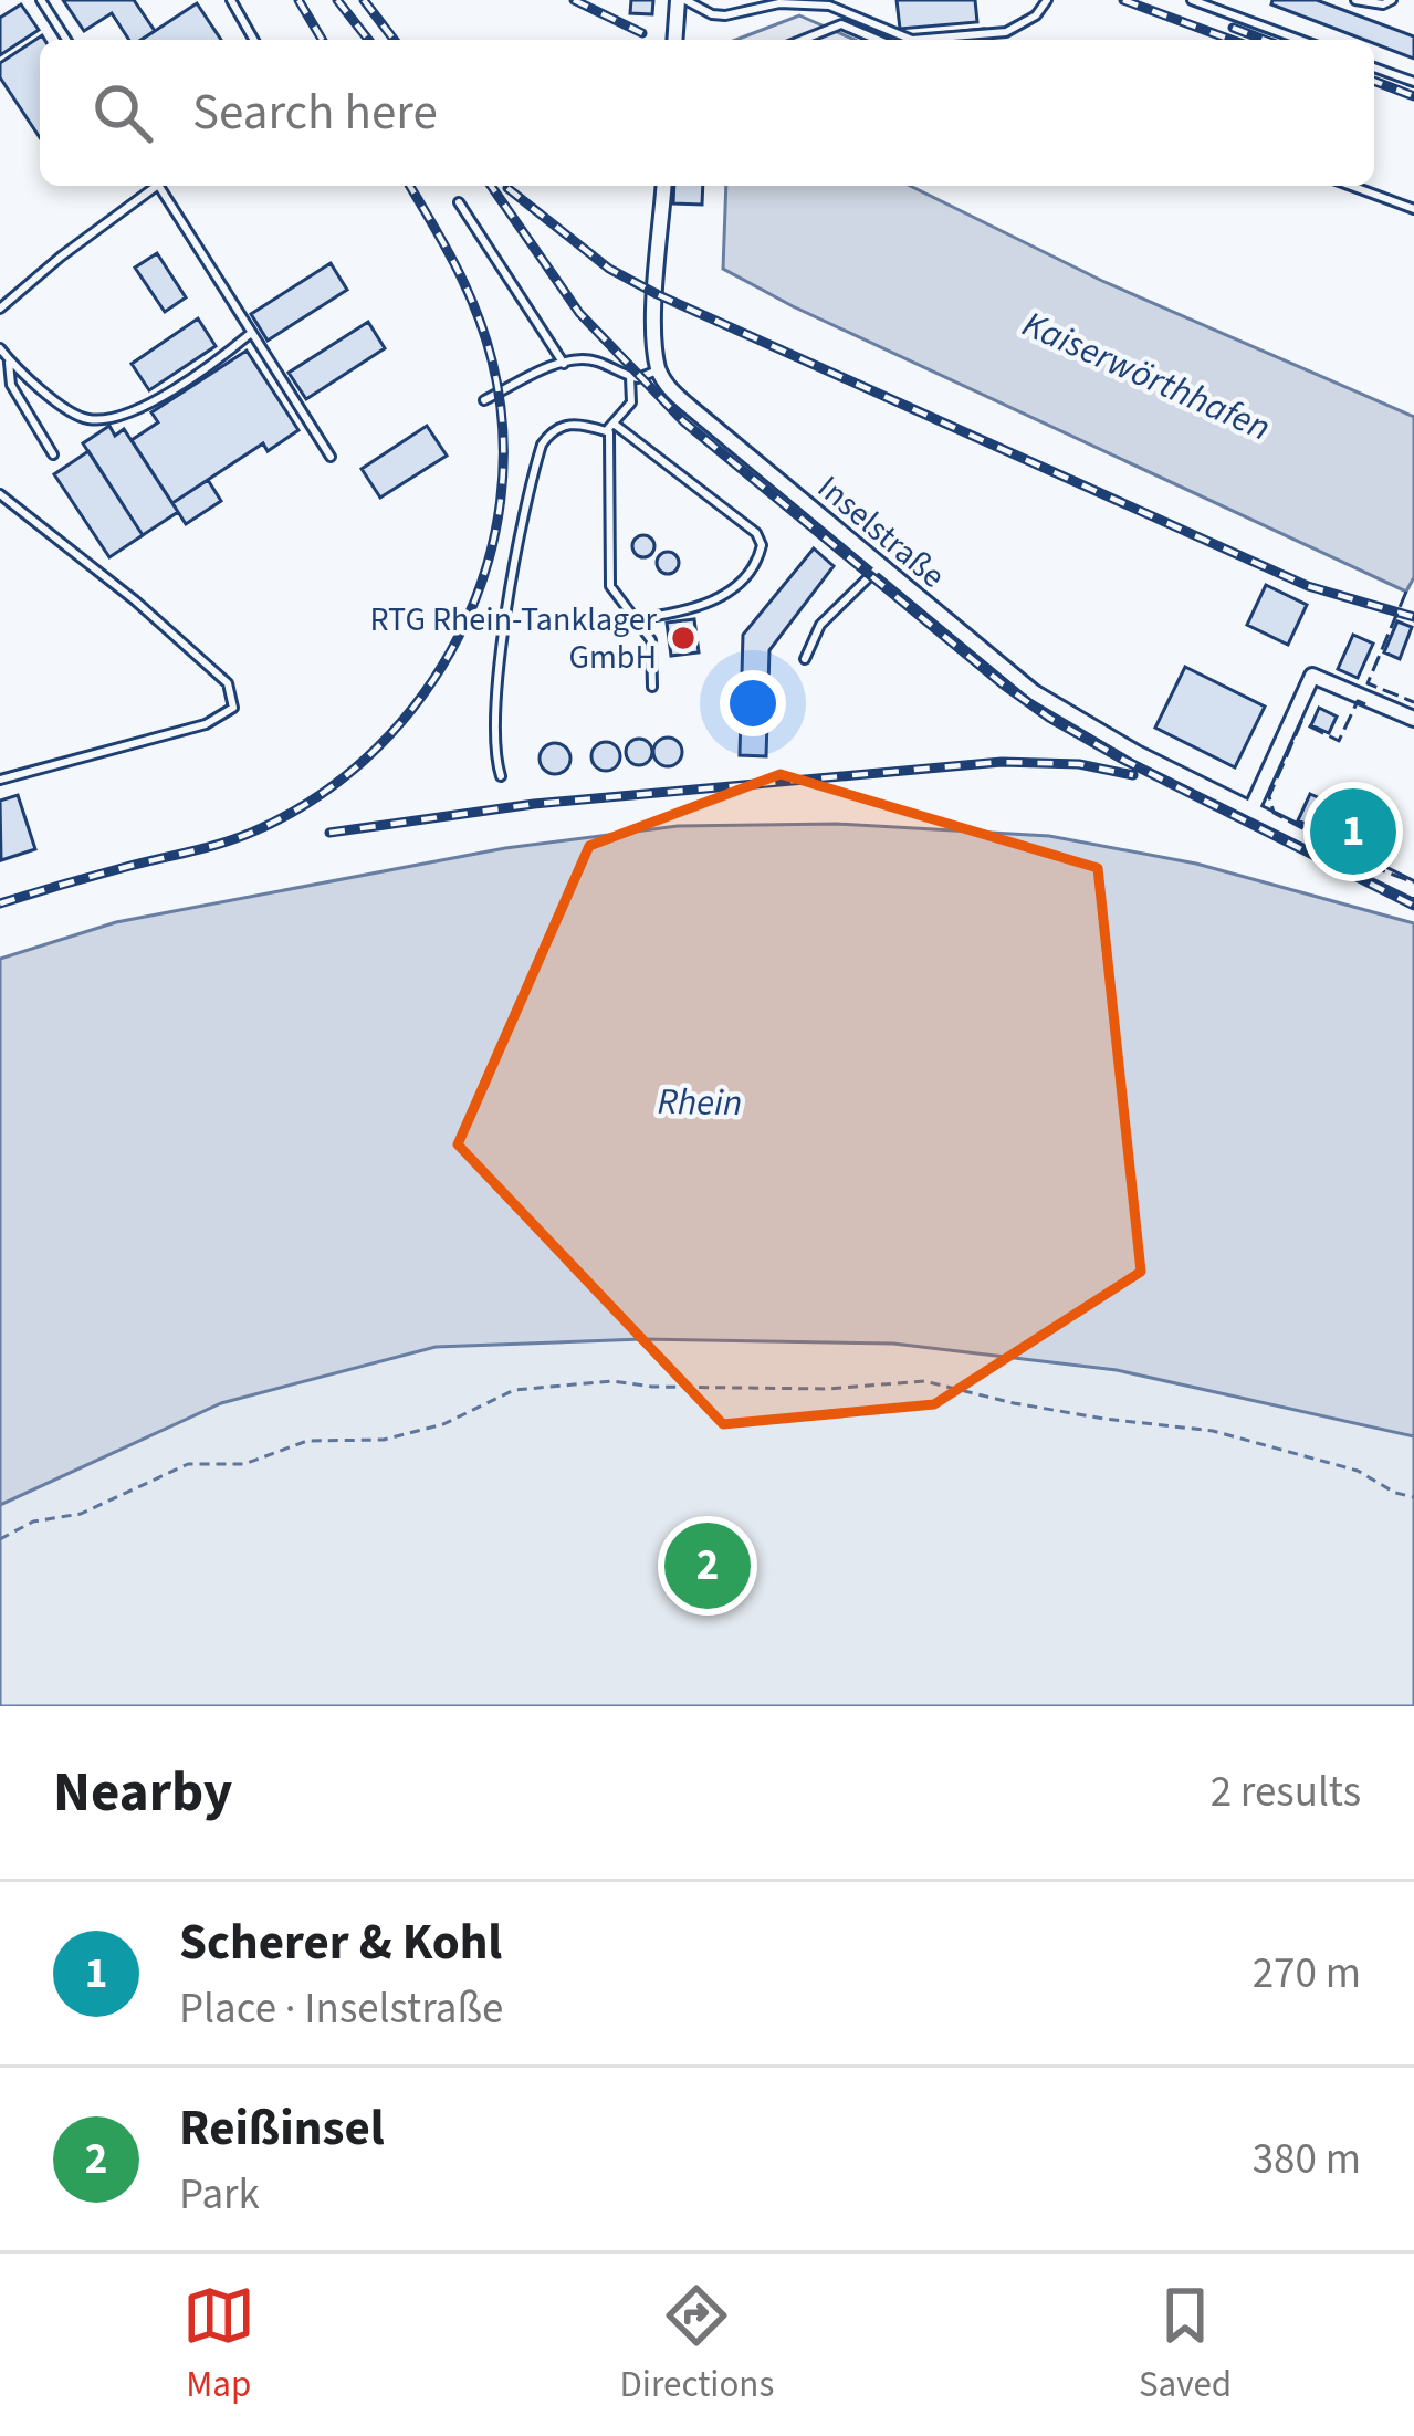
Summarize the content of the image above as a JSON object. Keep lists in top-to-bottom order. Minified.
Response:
{"streets":{"street":["Inselstraße"]},"water":["Kaiserwörthhafen","Rhein"],"places":["RTG Rhein-Tanklager GmbH"],"page":{"search":"Search here","pins":["1","2"],"heading":["Nearby","2 results"],"list":[{"mark":"1","name":"Scherer & Kohl","note":"Place · Inselstraße","value":"270 m"},{"mark":"2","name":"Reißinsel","note":"Park","value":"380 m"}],"nav":["Map","Directions","Saved"]}}
